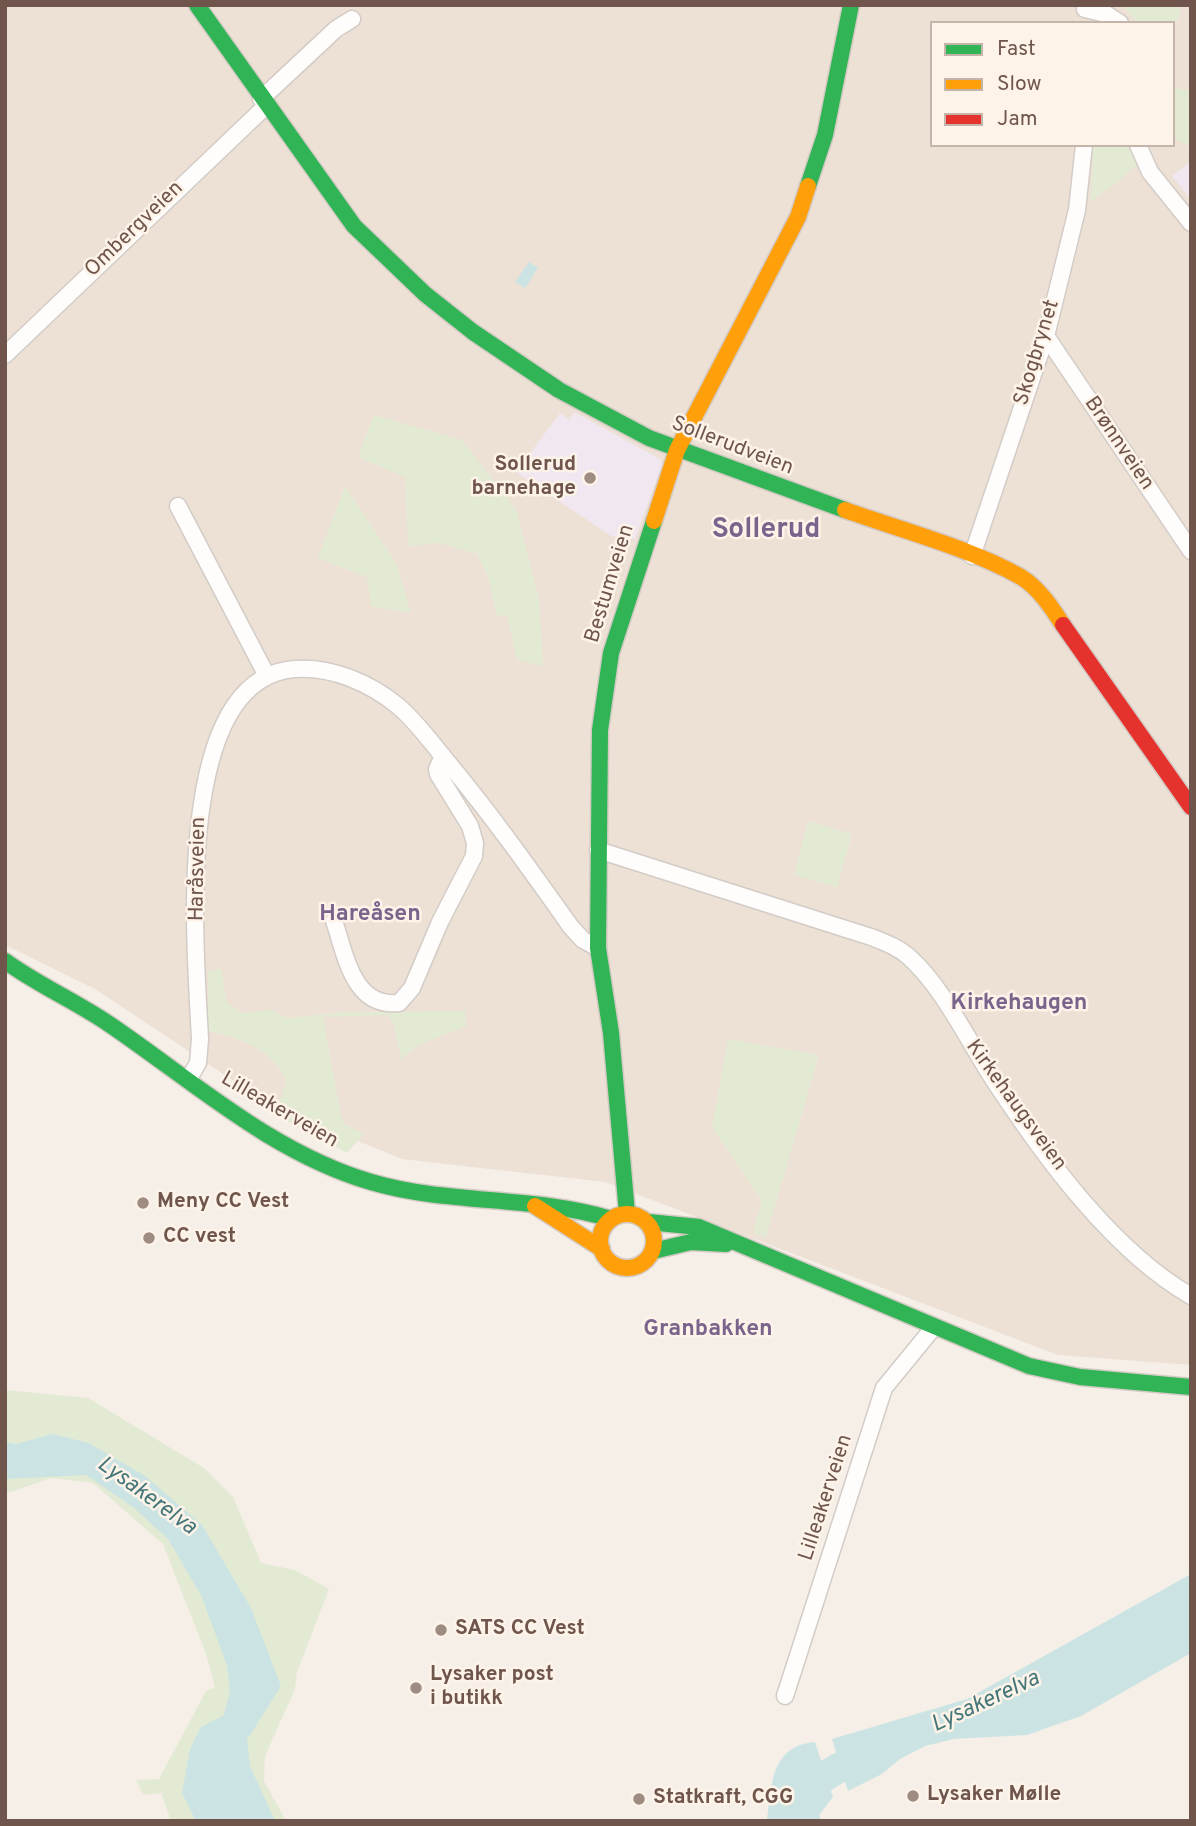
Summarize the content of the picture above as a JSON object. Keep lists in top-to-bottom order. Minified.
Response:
{"streets":{"street":["Ombergveien","Skogbrynet","Brønnveien","Sollerudveien","Bestumveien","Haråsveien","Kirkehaugsveien","Lilleakerveien"]},"crossings":[["Ombergveien","Sollerudveien"],["Skogbrynet","Brønnveien"],["Skogbrynet","Sollerudveien"],["Sollerudveien","Bestumveien"],["Bestumveien","Haråsveien"],["Bestumveien","Kirkehaugsveien"],["Bestumveien","Lilleakerveien"],["Haråsveien","Lilleakerveien"]],"districts":["Sollerud","Hareåsen","Kirkehaugen","Granbakken"],"water":["Lysakerelva"],"places":["Sollerud barnehage","Meny CC Vest","CC vest","SATS CC Vest","Lysaker post i butikk","Lysaker Mølle","Statkraft, CGG"],"legend":["Fast","Slow","Jam"]}
